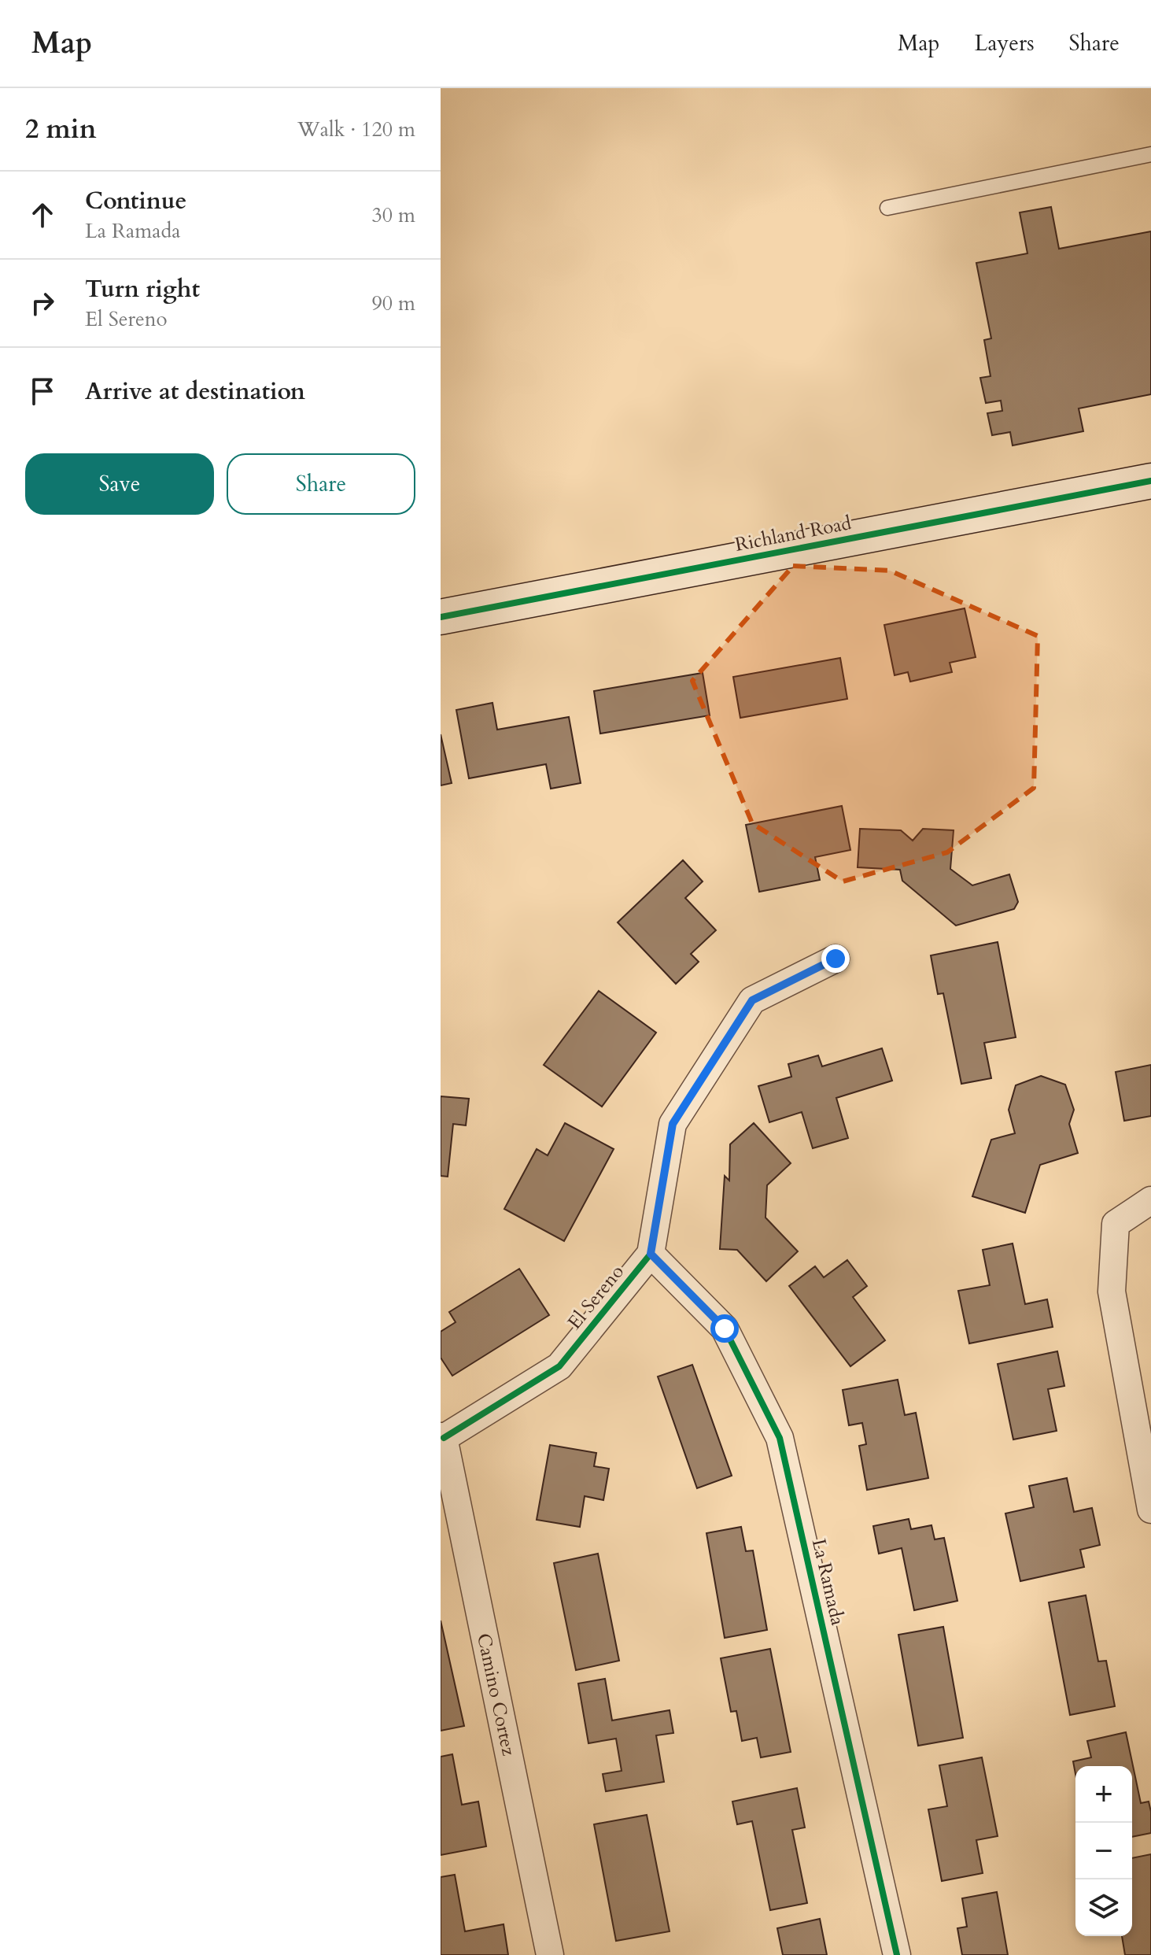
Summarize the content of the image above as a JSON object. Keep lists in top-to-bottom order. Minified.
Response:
{"streets":{"street":["Richland Road","El Sereno","La Ramada","Camino Cortez"]},"crossings":[["El Sereno","La Ramada"],["El Sereno","Camino Cortez"]],"page":{"header":"Map","nav":["Map","Layers","Share"],"heading":["2 min","Walk · 120 m"],"list":[["Continue","La Ramada","30 m"],["Turn right","El Sereno","90 m"],"Arrive at destination"],"buttons":["Save","Share"],"map_buttons":["+","−"]}}
